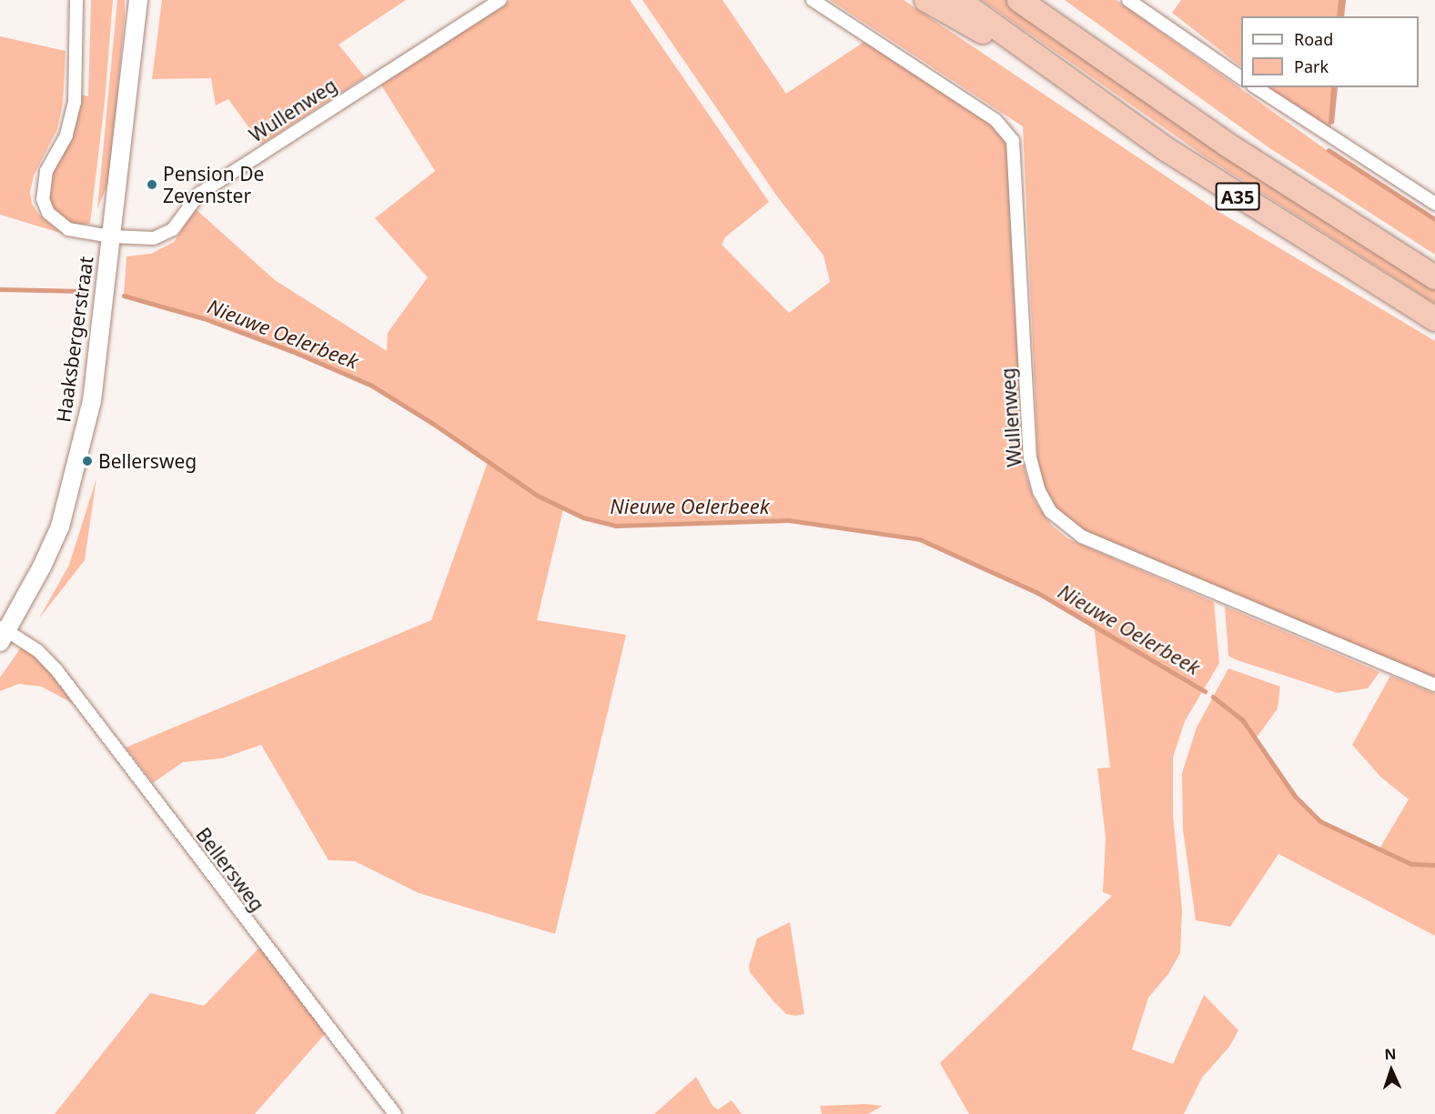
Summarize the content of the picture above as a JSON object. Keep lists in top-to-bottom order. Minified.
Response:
{"streets":{"highway":["A35"],"main road":["Haaksbergerstraat"],"street":["Wullenweg","Bellersweg"]},"crossings":[["Wullenweg","Haaksbergerstraat"],["Haaksbergerstraat","Bellersweg"]],"water":["Nieuwe Oelerbeek"],"places":["Pension De Zevenster","Bellersweg"],"legend":["Road","Park"],"north":"top"}
